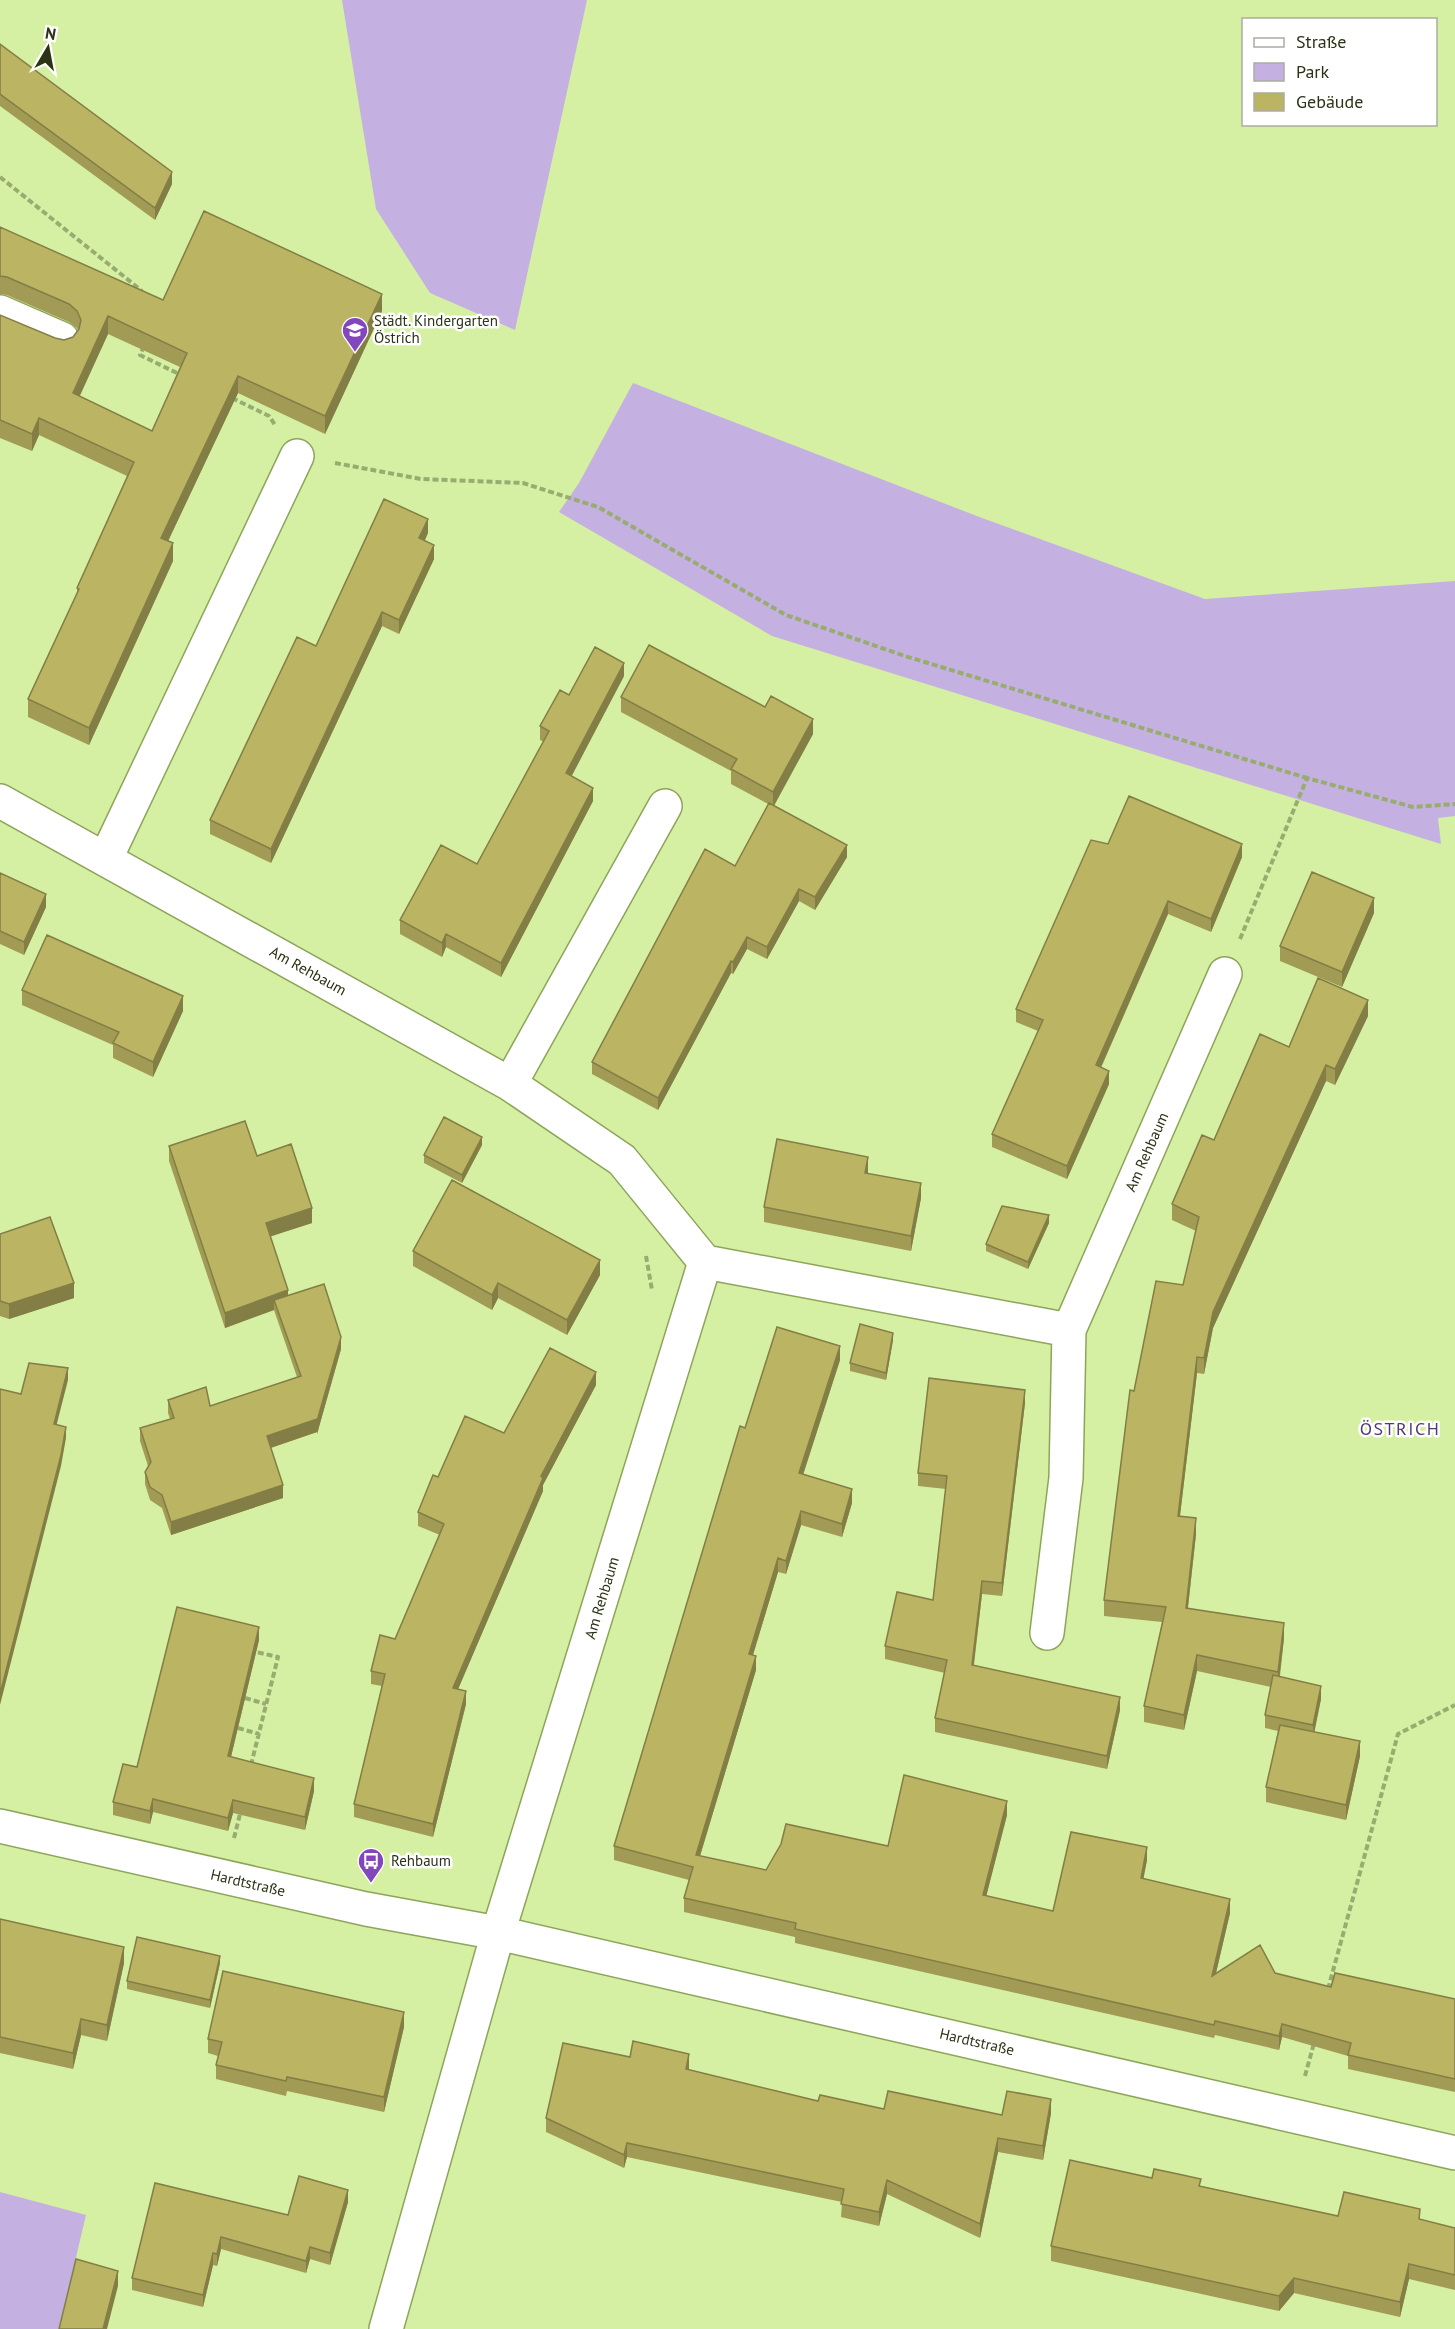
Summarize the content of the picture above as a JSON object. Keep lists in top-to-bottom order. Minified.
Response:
{"streets":{"street":["Am Rehbaum","Hardtstraße"]},"crossings":[["Am Rehbaum","Hardtstraße"]],"districts":["ÖSTRICH"],"places":{"school or university":["Städt. Kindergarten Östrich"],"bus stop":["Rehbaum"]},"legend":["Straße","Park","Gebäude"],"north":"top"}
